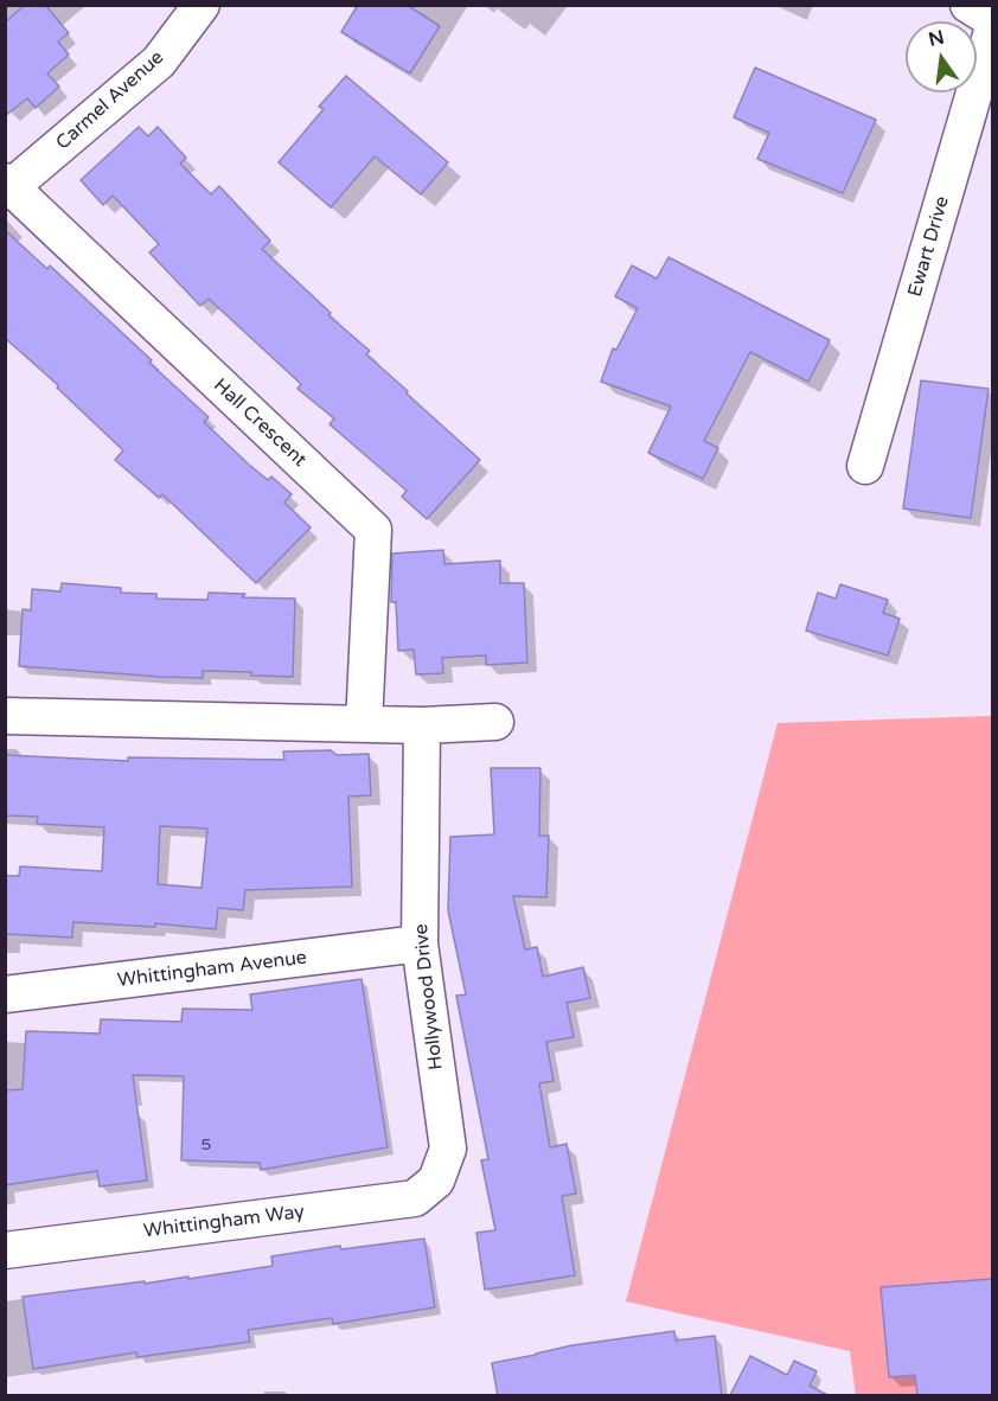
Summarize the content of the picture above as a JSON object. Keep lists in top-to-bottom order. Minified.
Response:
{"streets":{"street":["Carmel Avenue","Ewart Drive","Hall Crescent","Whittingham Avenue","Hollywood Drive","Whittingham Way"]},"crossings":[["Carmel Avenue","Hall Crescent"],["Whittingham Avenue","Hollywood Drive"],["Hollywood Drive","Whittingham Way"]],"house_numbers":["5"],"north":"top"}
